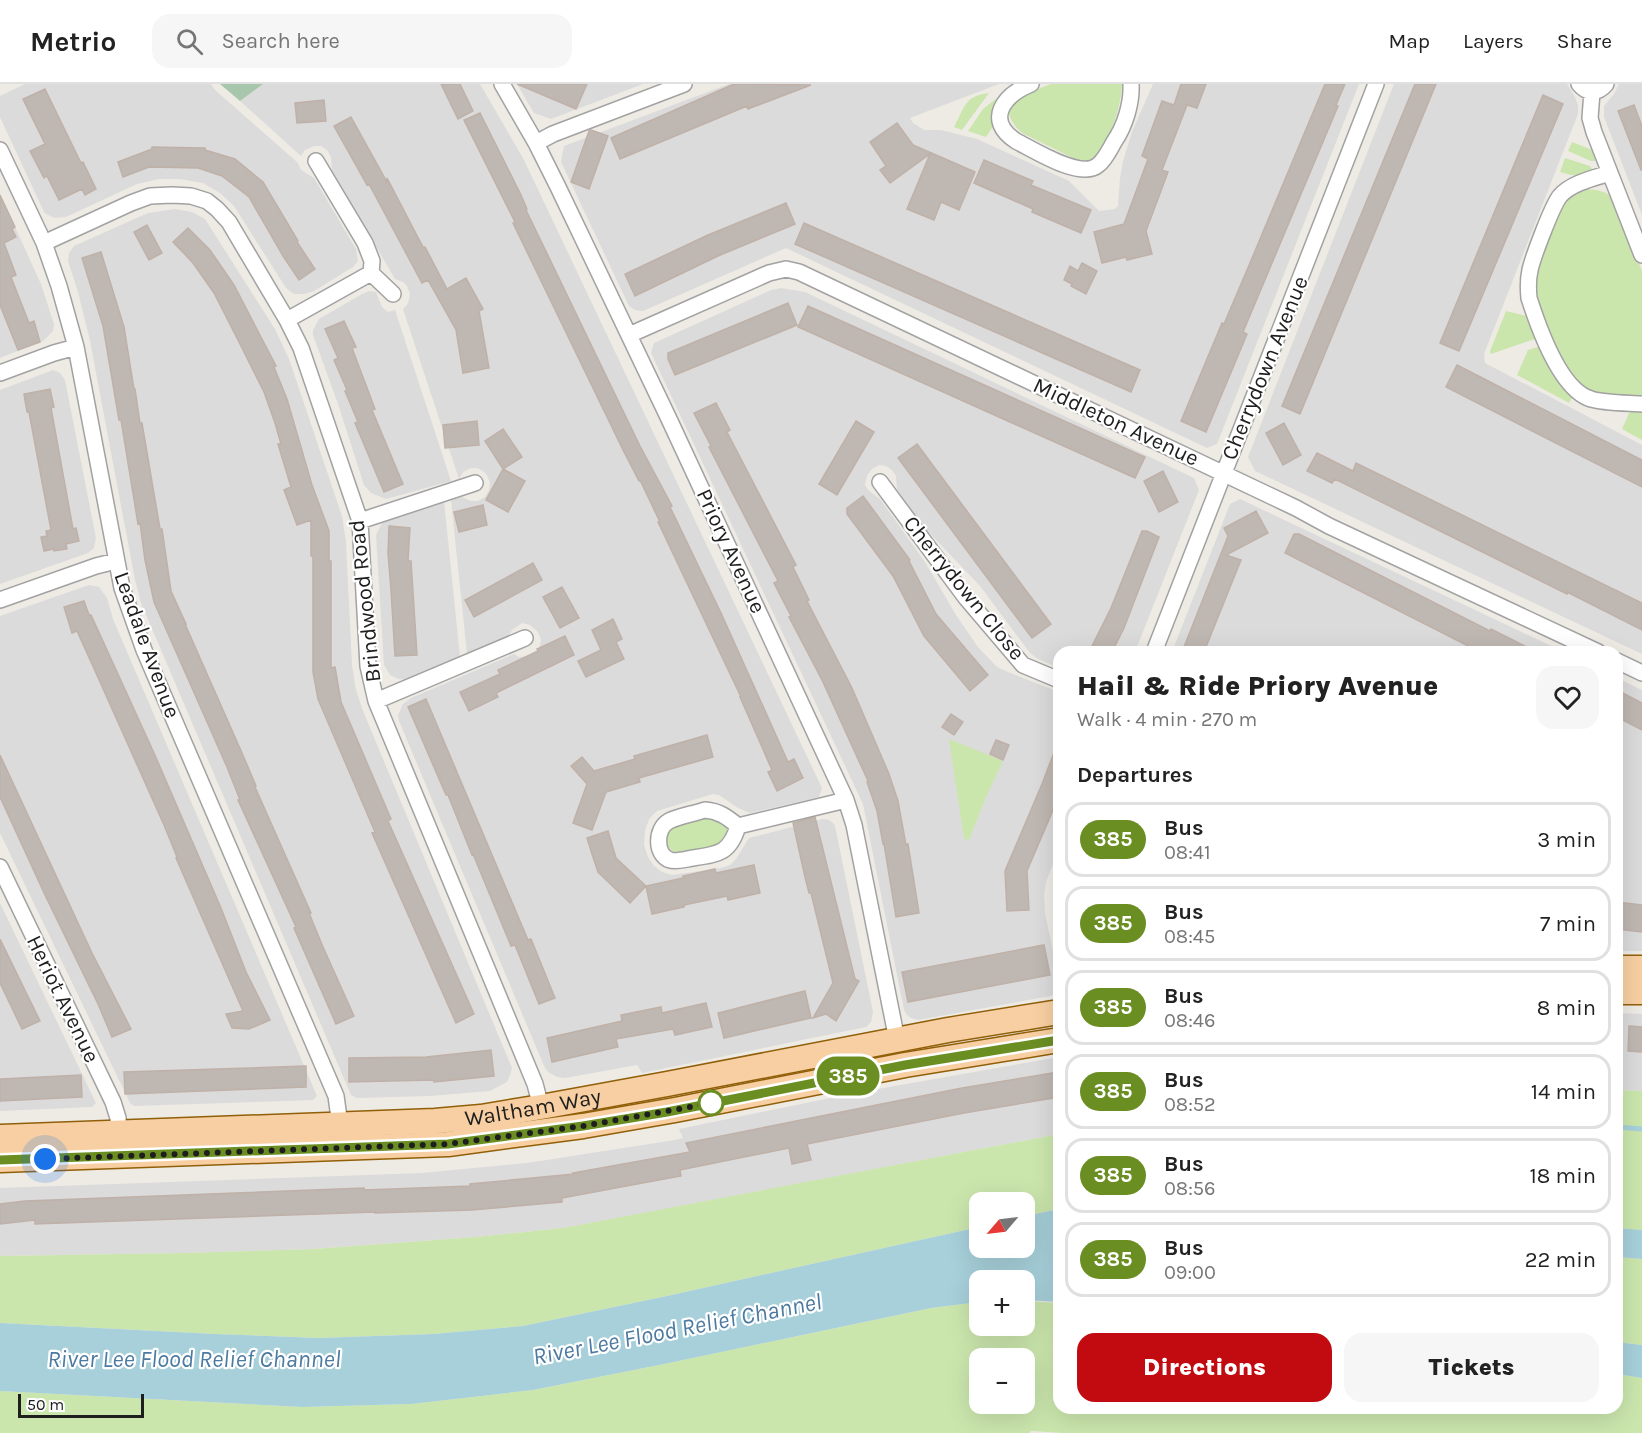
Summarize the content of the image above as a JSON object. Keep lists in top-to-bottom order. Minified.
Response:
{"streets":{"main road":["Waltham Way"],"street":["Cherrydown Avenue","Middleton Avenue","Priory Avenue","Cherrydown Close","Brindwood Road","Leadale Avenue","Heriot Avenue"]},"crossings":[["Cherrydown Avenue","Middleton Avenue"],["Middleton Avenue","Priory Avenue"],["Priory Avenue","Waltham Way"],["Brindwood Road","Leadale Avenue"],["Brindwood Road","Waltham Way"],["Leadale Avenue","Waltham Way"],["Heriot Avenue","Waltham Way"]],"water":["River Lee Flood Relief Channel"],"lines":["bus line 385"],"scale_bar":"50 m","north":"bottom left","page":{"header":"Metrio","search":"Search here","nav":["Map","Layers","Share"],"on_map":"385","heading":[["Hail & Ride Priory Avenue","Walk · 4 min · 270 m"],"Departures"],"list":[{"mark":"385","name":"Bus","note":"08:41","value":"3 min"},{"mark":"385","name":"Bus","note":"08:45","value":"7 min"},{"mark":"385","name":"Bus","note":"08:46","value":"8 min"},{"mark":"385","name":"Bus","note":"08:52","value":"14 min"},{"mark":"385","name":"Bus","note":"08:56","value":"18 min"},{"mark":"385","name":"Bus","note":"09:00","value":"22 min"}],"map_buttons":["+","−"],"buttons":["Directions","Tickets"],"scale":"50 m"}}
